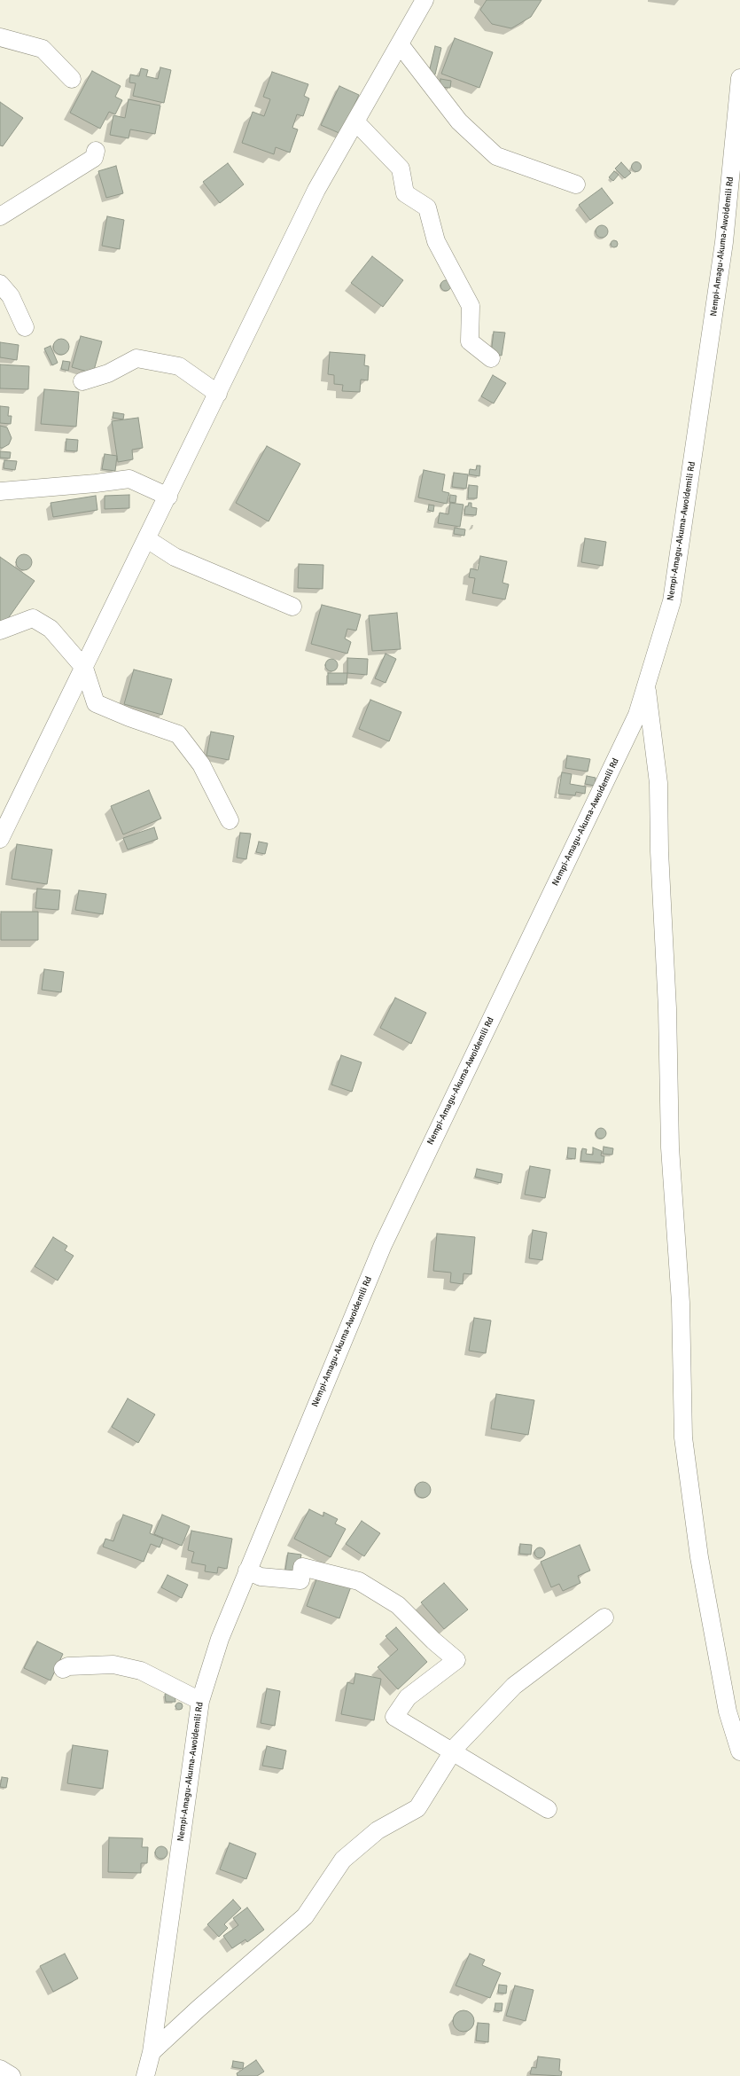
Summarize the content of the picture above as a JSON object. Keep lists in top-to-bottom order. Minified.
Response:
{"streets":{"street":["Nempi-Amagu-Akuma-Awoidemili Rd"]}}
